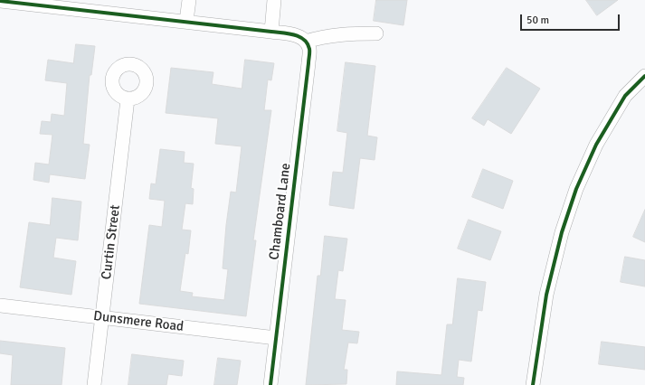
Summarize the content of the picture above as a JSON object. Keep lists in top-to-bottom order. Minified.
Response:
{"streets":{"street":["Chamboard Lane","Curtin Street","Dunsmere Road"]},"crossings":[["Chamboard Lane","Dunsmere Road"],["Curtin Street","Dunsmere Road"]],"scale_bar":"50 m"}
